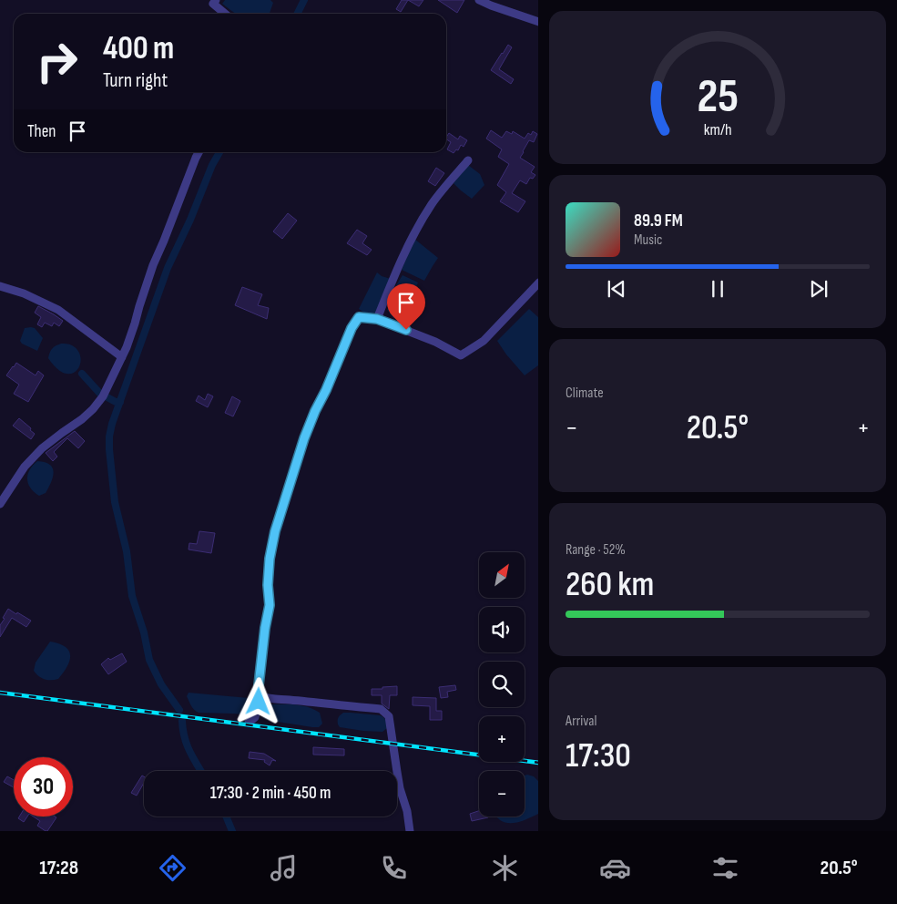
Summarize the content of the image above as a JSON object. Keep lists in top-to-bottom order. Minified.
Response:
{"north":"top right","page":{"turn":["400 m","Turn right"],"then":"Then","song":["89.9 FM","Music"],"tile":["Climate",["Range · 52%","260 km"],["Arrival","17:30"]],"heat":["−","20.5°","+"],"map_buttons":["+","−"],"limit":"30","trip":"17:30 · 2 min · 450 m","tabs":["17:28","20.5°"],"gauge":["25","km/h"]}}
